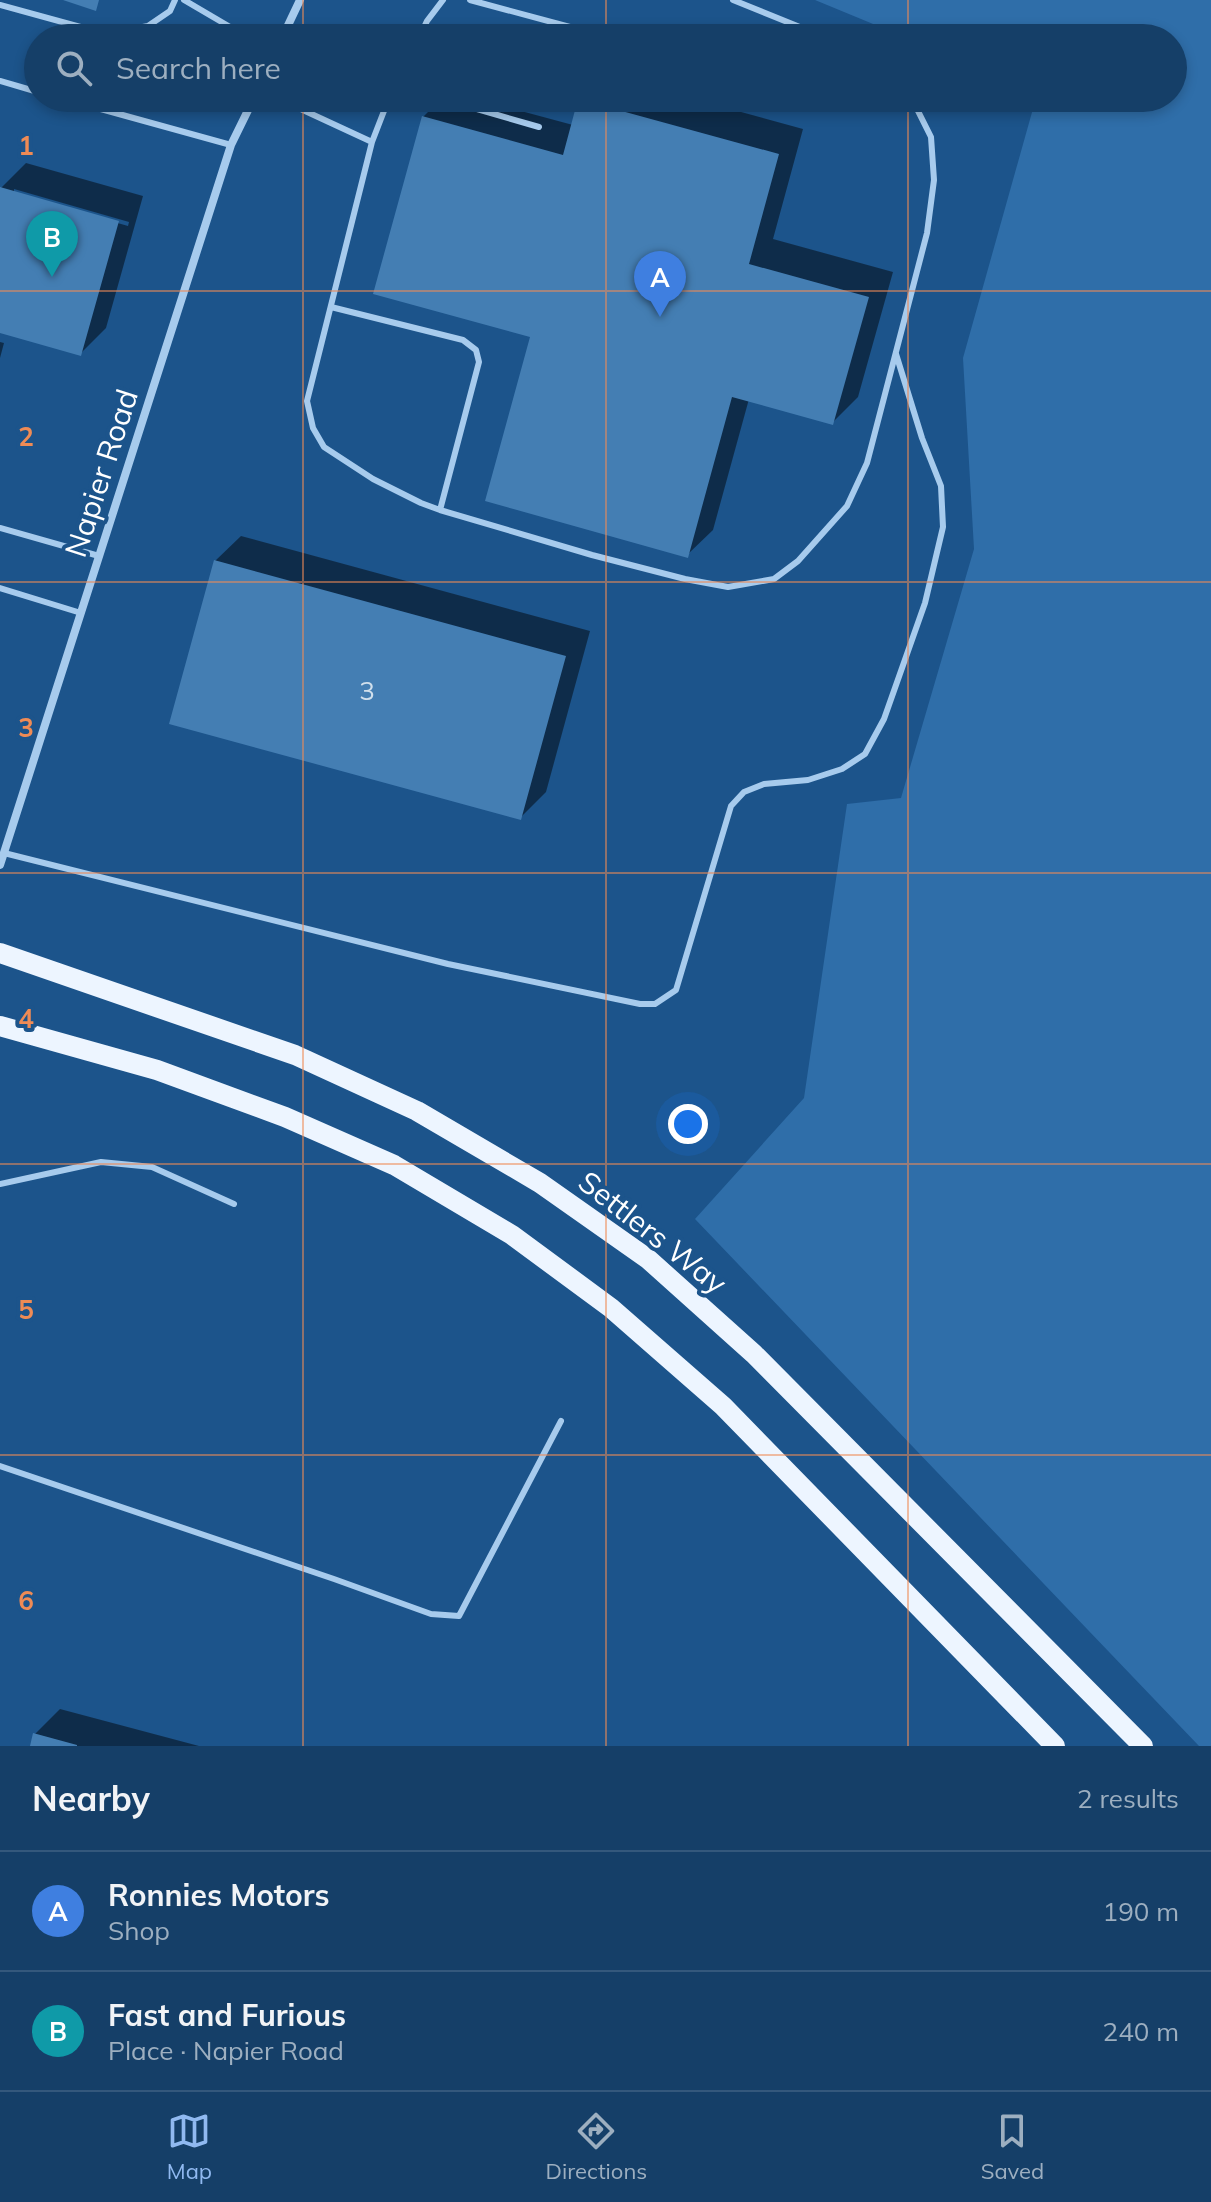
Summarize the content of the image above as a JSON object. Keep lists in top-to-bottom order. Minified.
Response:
{"streets":{"main road":["Settlers Way"],"street":["Napier Road"]},"house_numbers":["3"],"page":{"search":"Search here","pins":["B","A"],"heading":["Nearby","2 results"],"list":[{"mark":"A","name":"Ronnies Motors","note":"Shop","value":"190 m"},{"mark":"B","name":"Fast and Furious","note":"Place · Napier Road","value":"240 m"}],"nav":["Map","Directions","Saved"]},"grid":{"rows":["1","2","3","4","5","6"]}}
